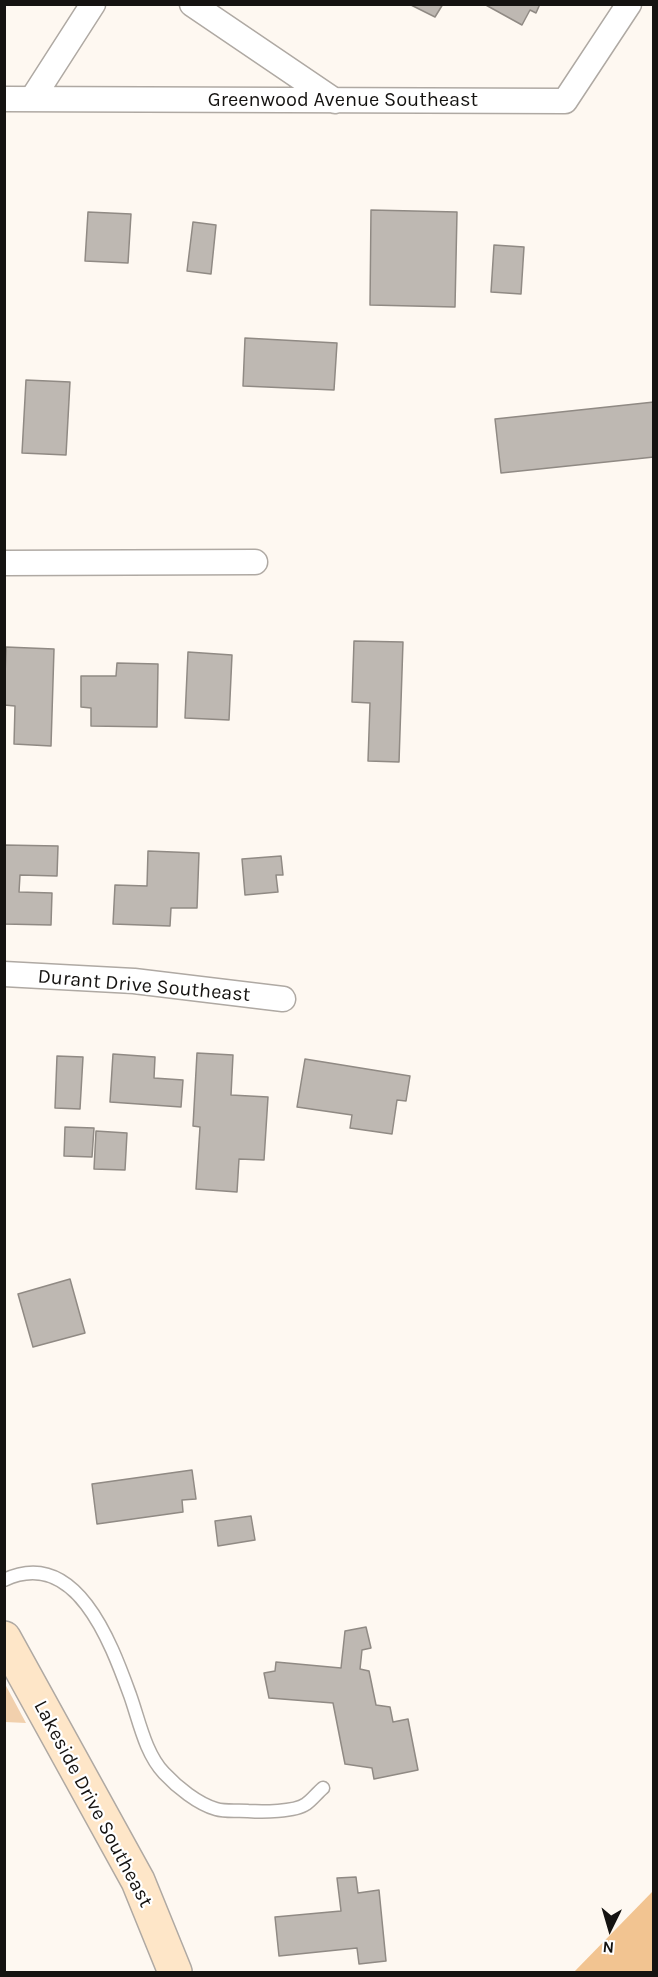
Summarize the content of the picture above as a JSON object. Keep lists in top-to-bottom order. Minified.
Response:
{"streets":{"main road":["Lakeside Drive Southeast"],"street":["Greenwood Avenue Southeast","Durant Drive Southeast"]},"north":"bottom"}
